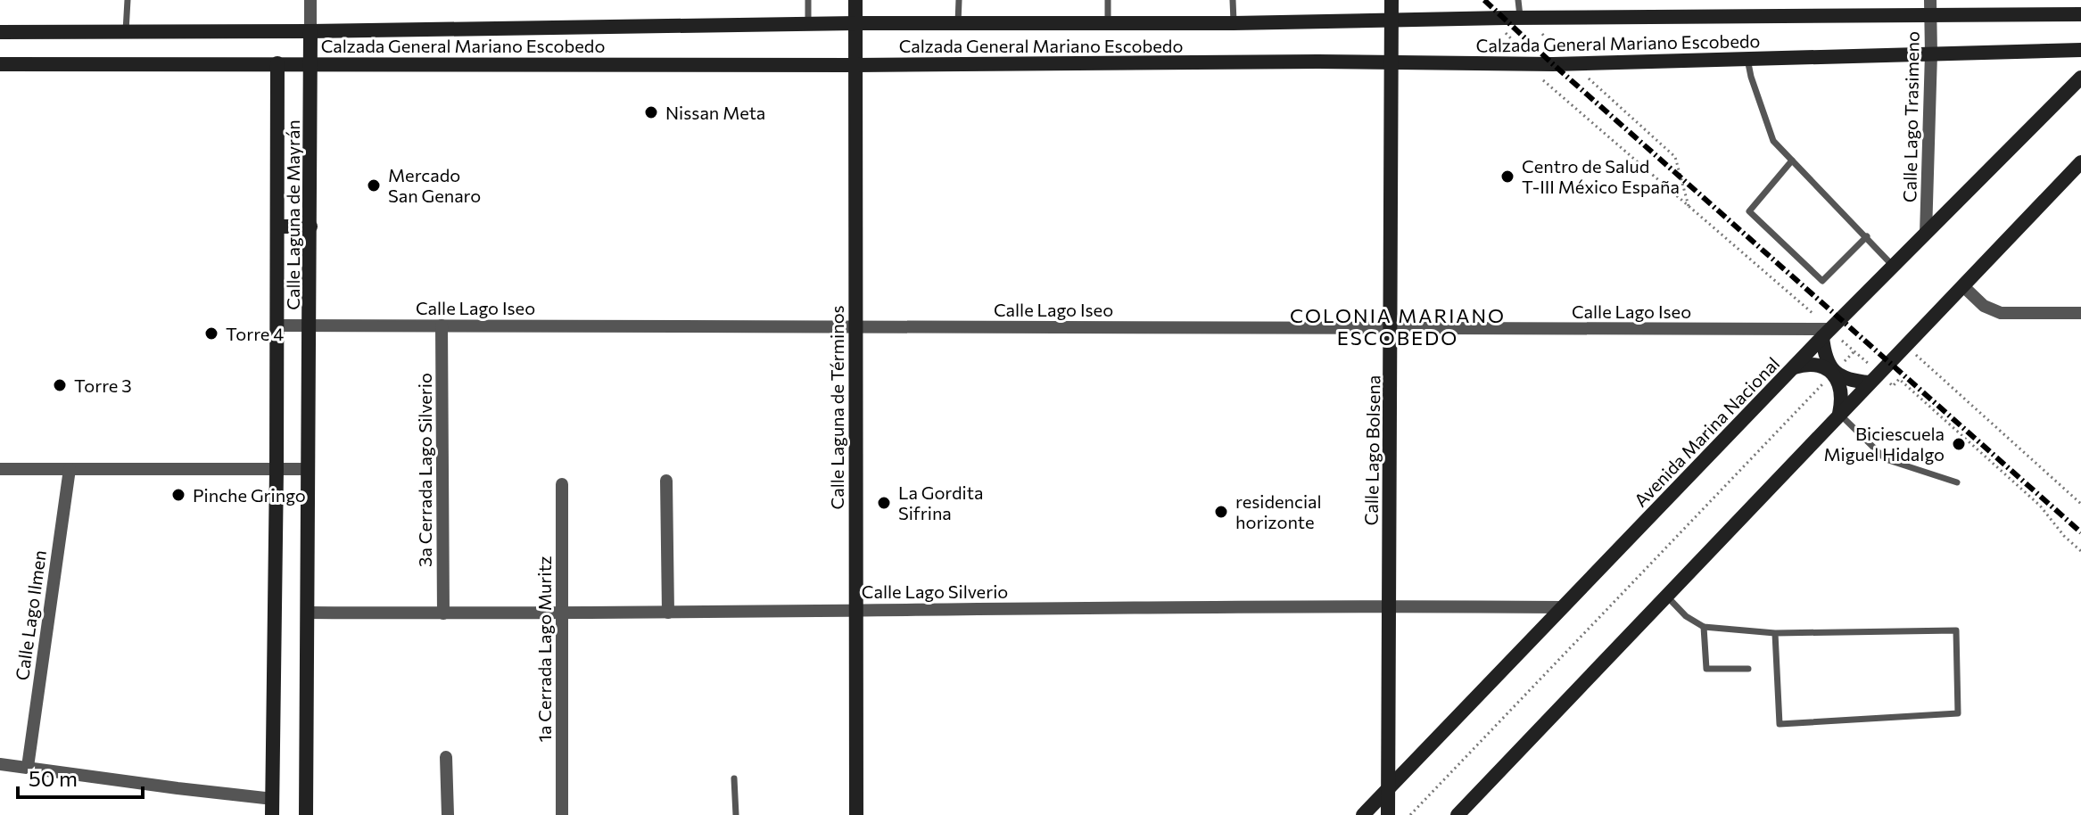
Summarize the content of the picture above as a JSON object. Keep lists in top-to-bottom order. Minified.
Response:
{"streets":{"main road":["Calzada General Mariano Escobedo","Calle Laguna de Mayrán","Calle Laguna de Términos","Avenida Marina Nacional","Calle Lago Bolsena"],"street":["Calle Lago Trasimeno","Calle Lago Iseo","3a Cerrada Lago Silverio","Calle Lago Silverio","Calle Lago Ilmen","1a Cerrada Lago Muritz"]},"crossings":[["Calzada General Mariano Escobedo","Calle Lago Trasimeno"],["Calzada General Mariano Escobedo","Calle Laguna de Mayrán"],["Calzada General Mariano Escobedo","Calle Laguna de Términos"],["Calzada General Mariano Escobedo","Calle Lago Bolsena"],["Calle Lago Trasimeno","Avenida Marina Nacional"],["Calle Laguna de Mayrán","Calle Lago Iseo"],["Calle Laguna de Mayrán","Calle Lago Silverio"],["Calle Lago Iseo","Calle Laguna de Términos"],["Calle Lago Iseo","Avenida Marina Nacional"],["Calle Lago Iseo","Calle Lago Bolsena"],["Calle Lago Iseo","3a Cerrada Lago Silverio"],["Calle Laguna de Términos","Calle Lago Silverio"],["Avenida Marina Nacional","Calle Lago Bolsena"],["Avenida Marina Nacional","Calle Lago Silverio"],["Calle Lago Bolsena","Calle Lago Silverio"],["3a Cerrada Lago Silverio","Calle Lago Silverio"],["Calle Lago Silverio","1a Cerrada Lago Muritz"]],"districts":["COLONIA MARIANO ESCOBEDO"],"places":["Nissan Meta","Centro de Salud T-III México España","Mercado San Genaro","Torre 4","Torre 3","Biciescuela Miguel Hidalgo","Pinche Gringo","La Gordita Sifrina","residencial horizonte"],"scale_bar":"50 m"}
